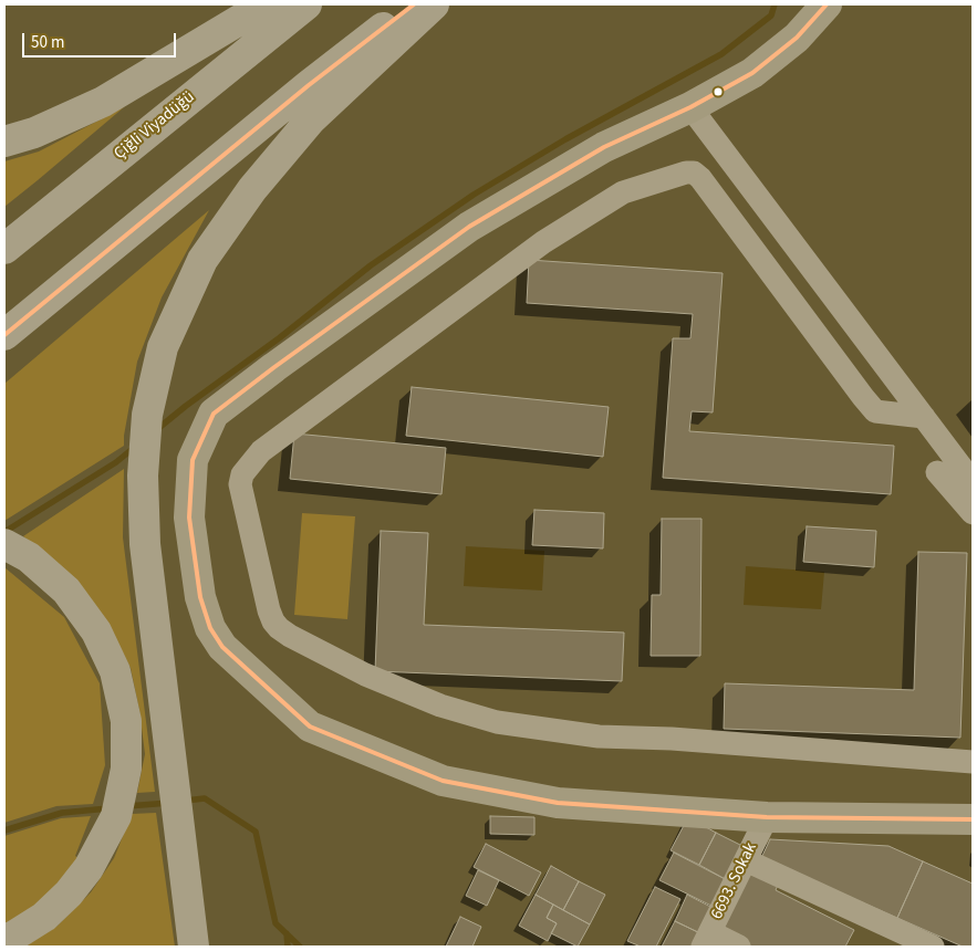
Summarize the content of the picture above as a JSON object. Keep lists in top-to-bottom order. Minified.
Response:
{"streets":{"highway":["Çiğli Viyadüğü"],"street":["6693. Sokak"]},"scale_bar":"50 m"}
